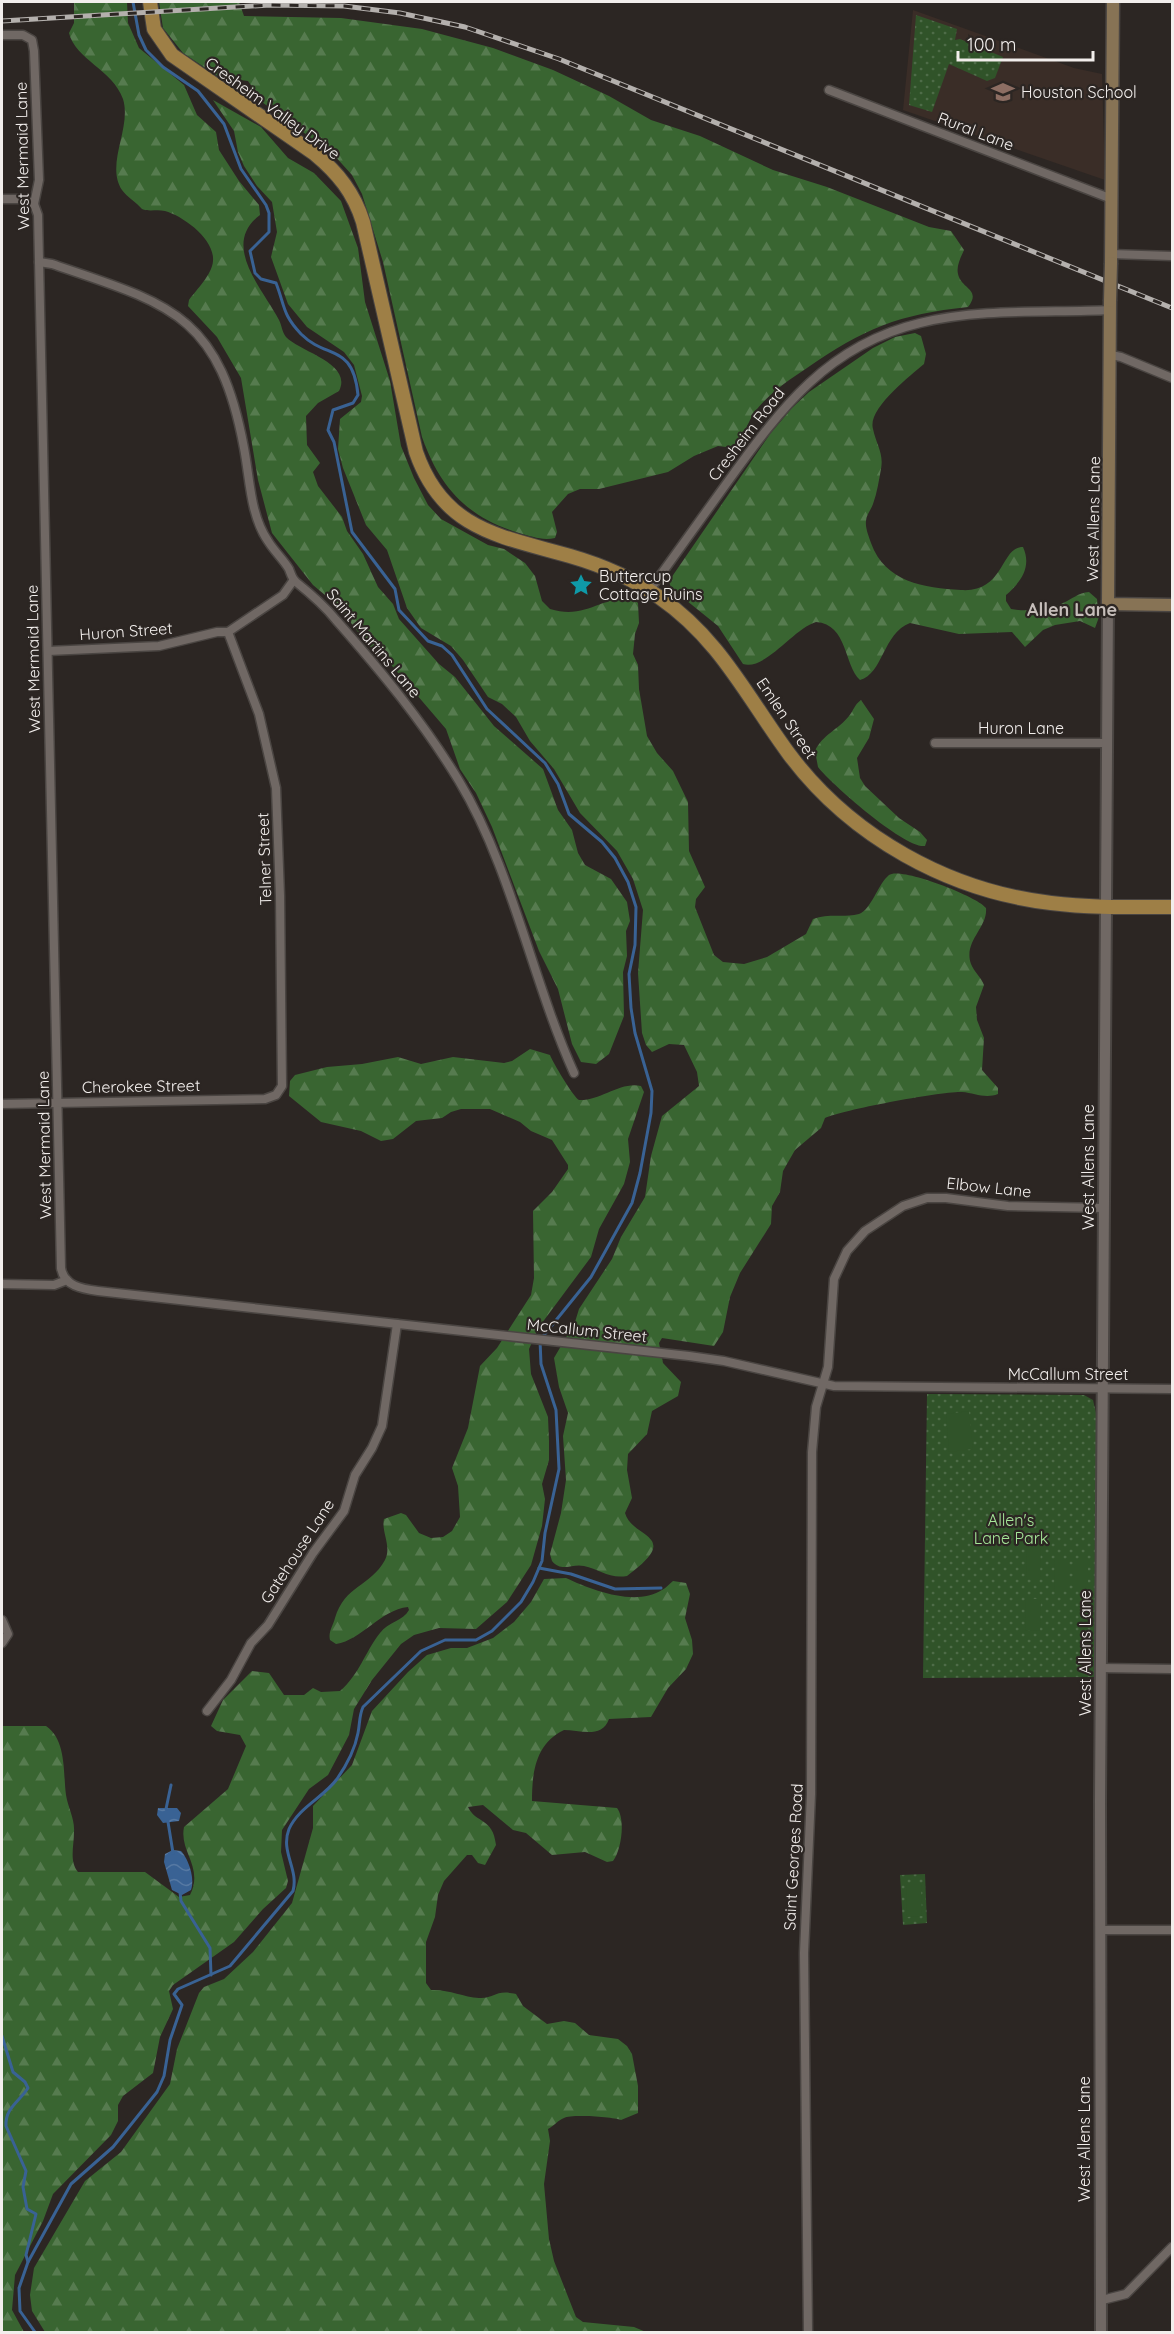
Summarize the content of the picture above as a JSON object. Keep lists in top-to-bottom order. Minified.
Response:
{"streets":{"main road":["Cresheim Valley Drive","West Allens Lane","Emlen Street"],"street":["Rural Lane","West Mermaid Lane","Cresheim Road","Huron Street","Saint Martins Lane","Huron Lane","Telner Street","Cherokee Street","Elbow Lane","McCallum Street","Gatehouse Lane","Saint Georges Road"]},"crossings":[["Cresheim Valley Drive","Emlen Street"],["Rural Lane","West Allens Lane"],["West Mermaid Lane","Huron Street"],["West Mermaid Lane","Saint Martins Lane"],["West Mermaid Lane","Cherokee Street"],["West Mermaid Lane","McCallum Street"],["Cresheim Road","West Allens Lane"],["Cresheim Road","Emlen Street"],["West Allens Lane","Emlen Street"],["West Allens Lane","Huron Lane"],["West Allens Lane","Elbow Lane"],["West Allens Lane","McCallum Street"],["Huron Street","Saint Martins Lane"],["Huron Street","Telner Street"],["Telner Street","Cherokee Street"],["Elbow Lane","McCallum Street"],["Elbow Lane","Saint Georges Road"],["McCallum Street","Gatehouse Lane"],["McCallum Street","Saint Georges Road"]],"districts":["Allen Lane"],"parks":["Allen's Lane Park"],"places":{"school or university":["Houston School"],"place":["Buttercup Cottage Ruins"]},"scale_bar":"100 m"}
